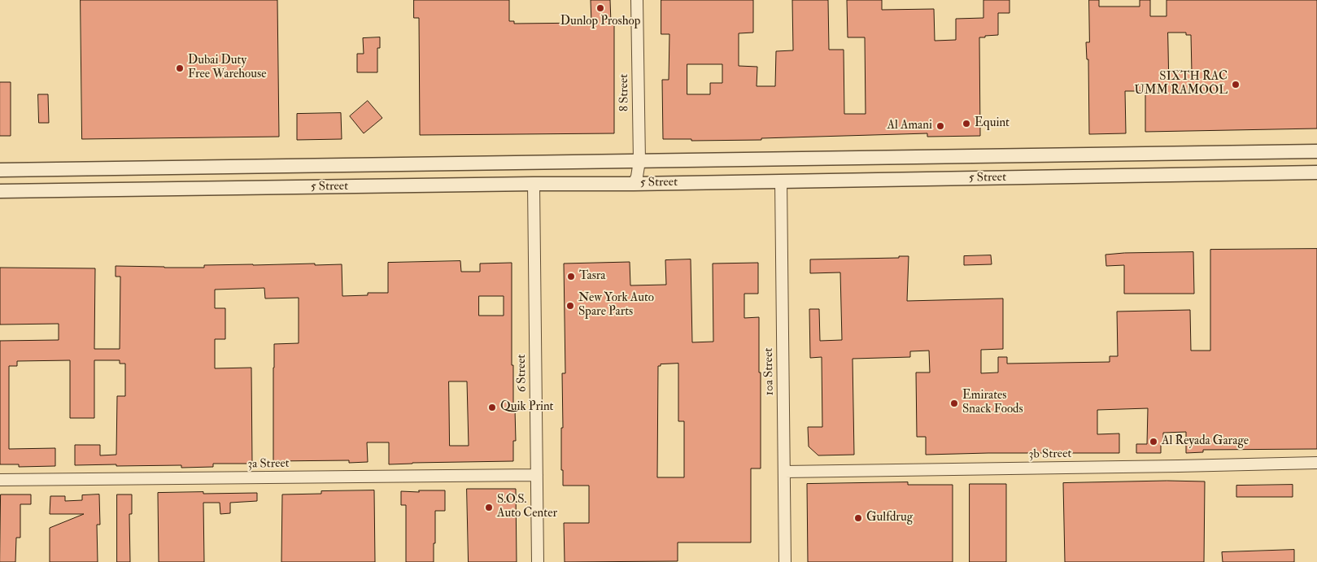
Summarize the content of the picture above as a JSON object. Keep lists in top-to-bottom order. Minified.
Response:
{"streets":{"street":["8 Street","5 Street","10a Street","6 Street","3b Street","3a Street"]},"crossings":[["8 Street","5 Street"],["5 Street","10a Street"],["5 Street","6 Street"],["10a Street","3b Street"],["6 Street","3a Street"]],"places":["Dunlop Proshop","Dubai Duty Free Warehouse","SIXTH RAC UMM RAMOOL","Equint","Al Amani","Tasra","New York Auto Spare Parts","Emirates Snack Foods","Quik Print","Al Reyada Garage","S.O.S. Auto Center","Gulfdrug"]}
